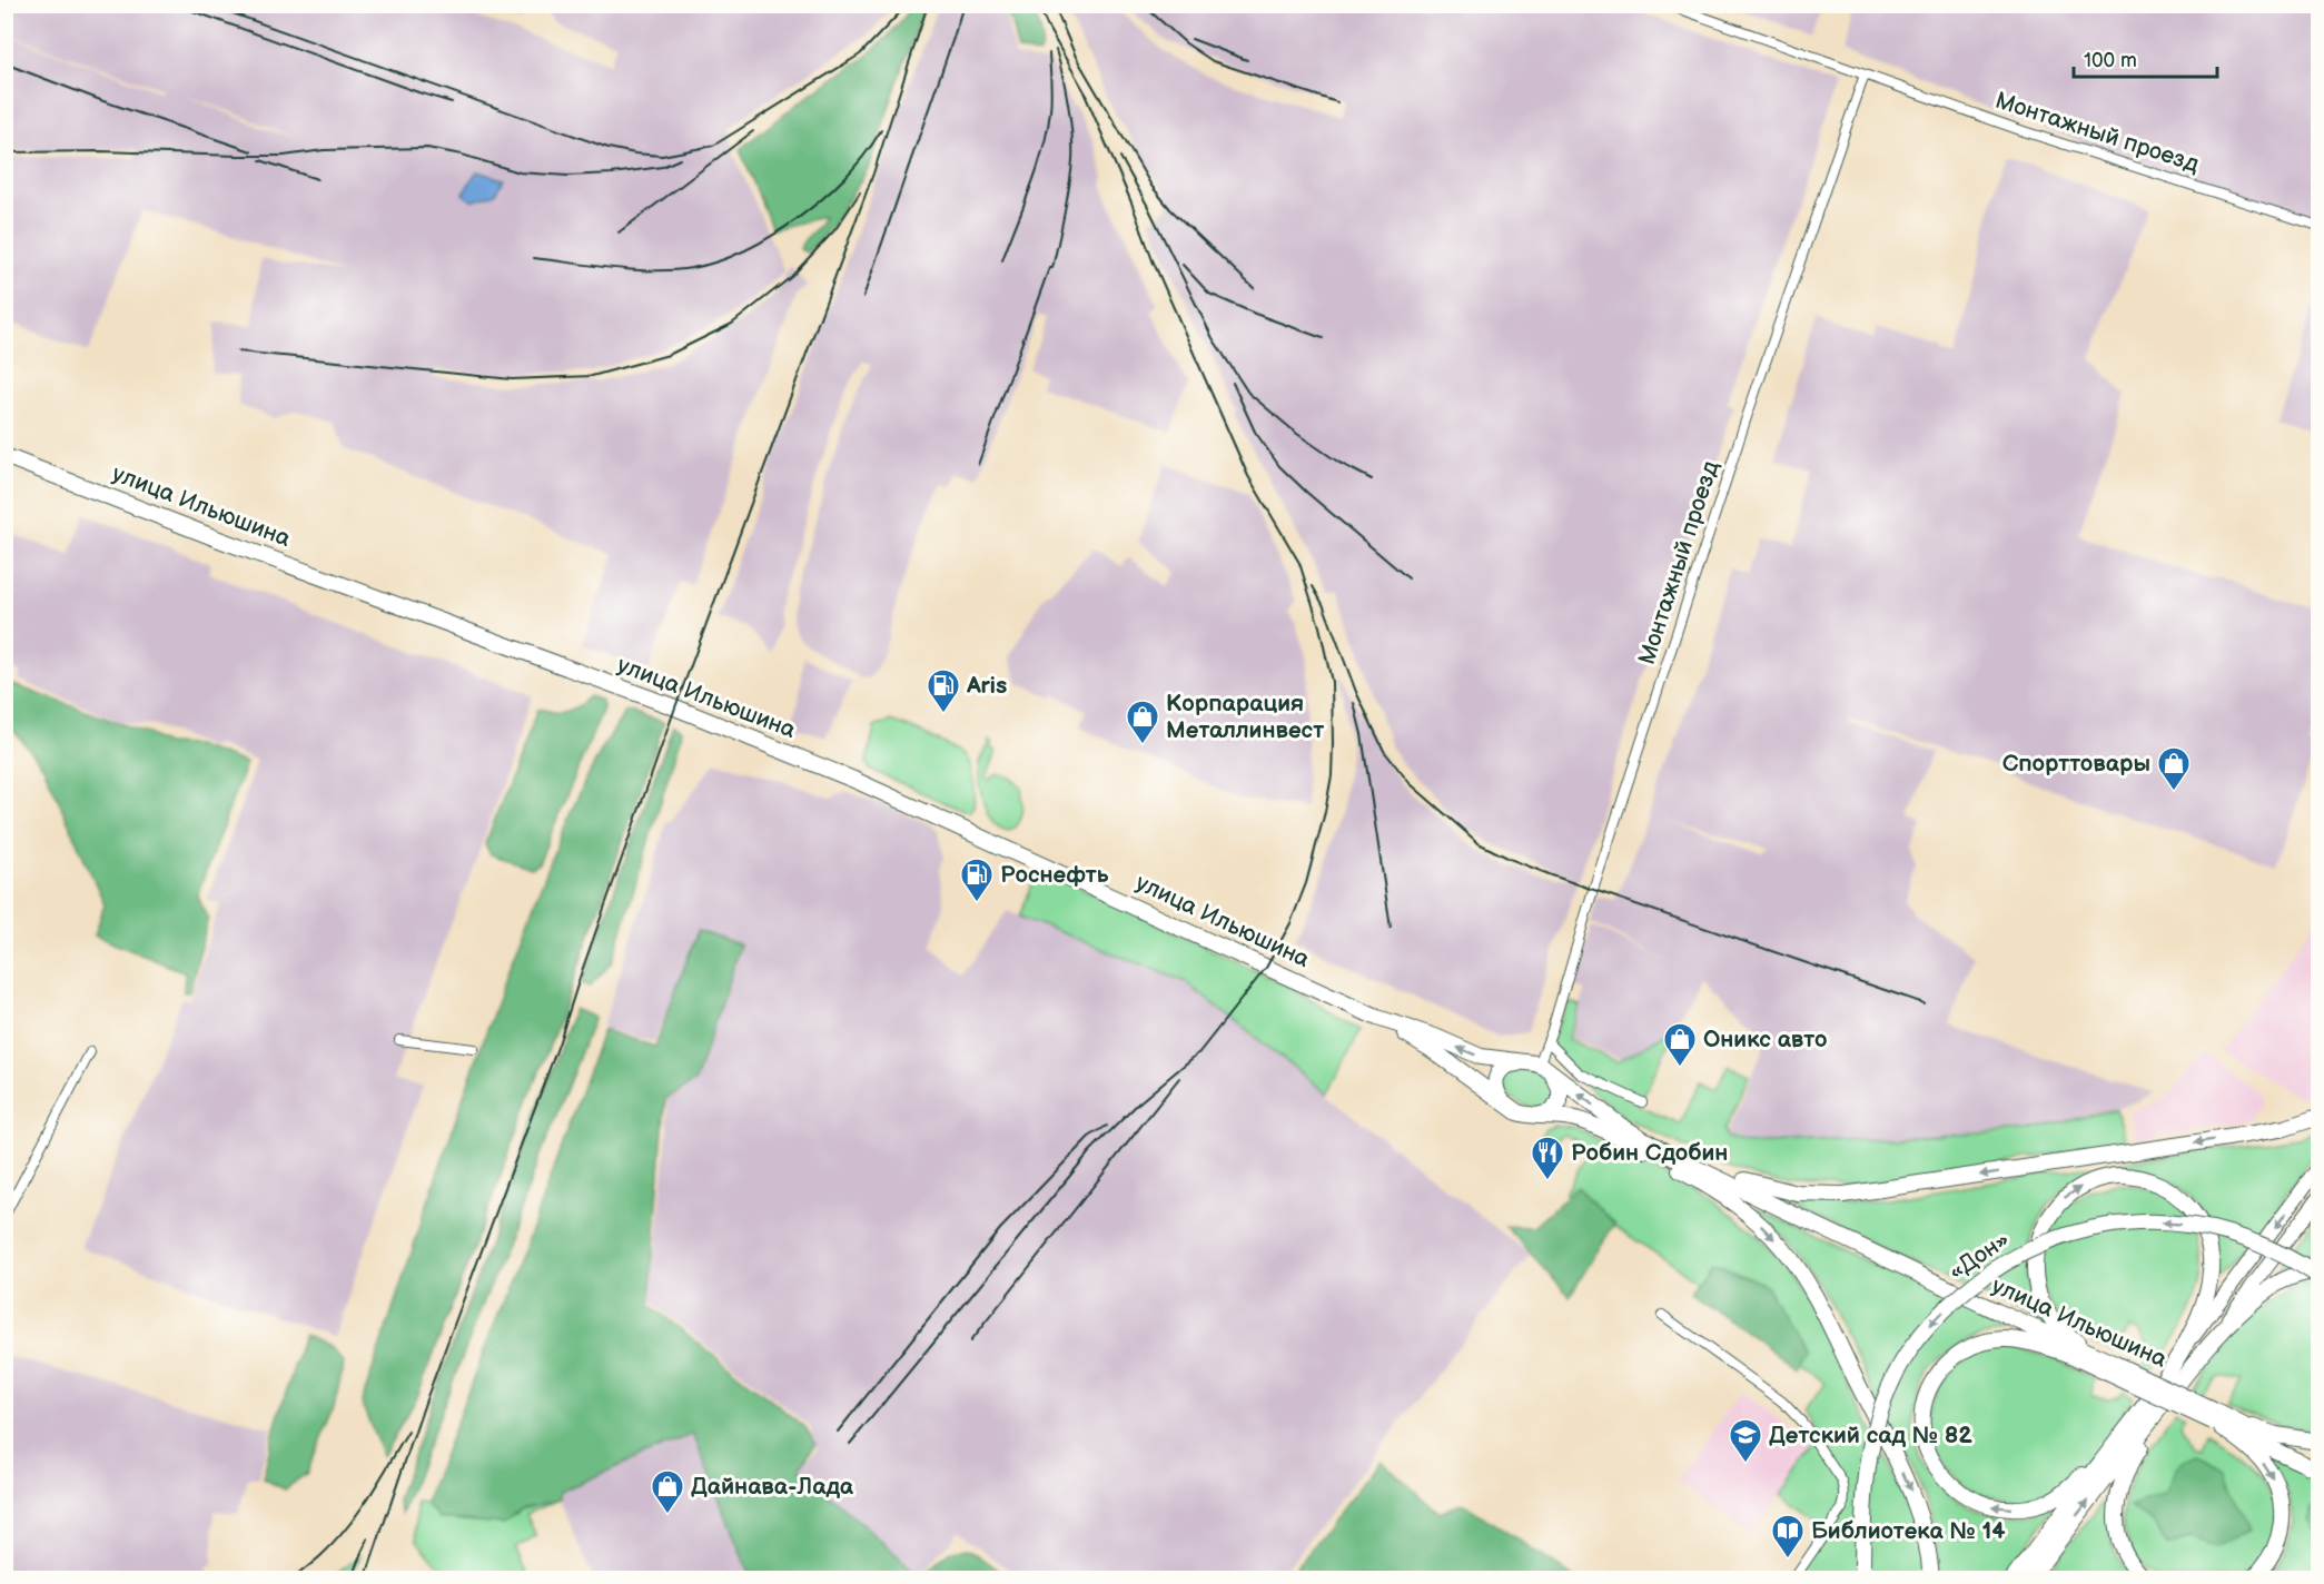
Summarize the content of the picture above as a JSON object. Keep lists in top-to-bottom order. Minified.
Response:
{"streets":{"highway":["улица Ильюшина","«Дон»"],"street":["Монтажный проезд"]},"places":{"fuel station":["Aris","Роснефть"],"shop":["Kорпарация Металлинвест","Спорттовары","Оникс авто","Дайнава-Лада"],"restaurant":["Робин Сдобин"],"school or university":["Детский сад № 82"],"library":["Библиотека № 14"]},"scale_bar":"100 m"}
